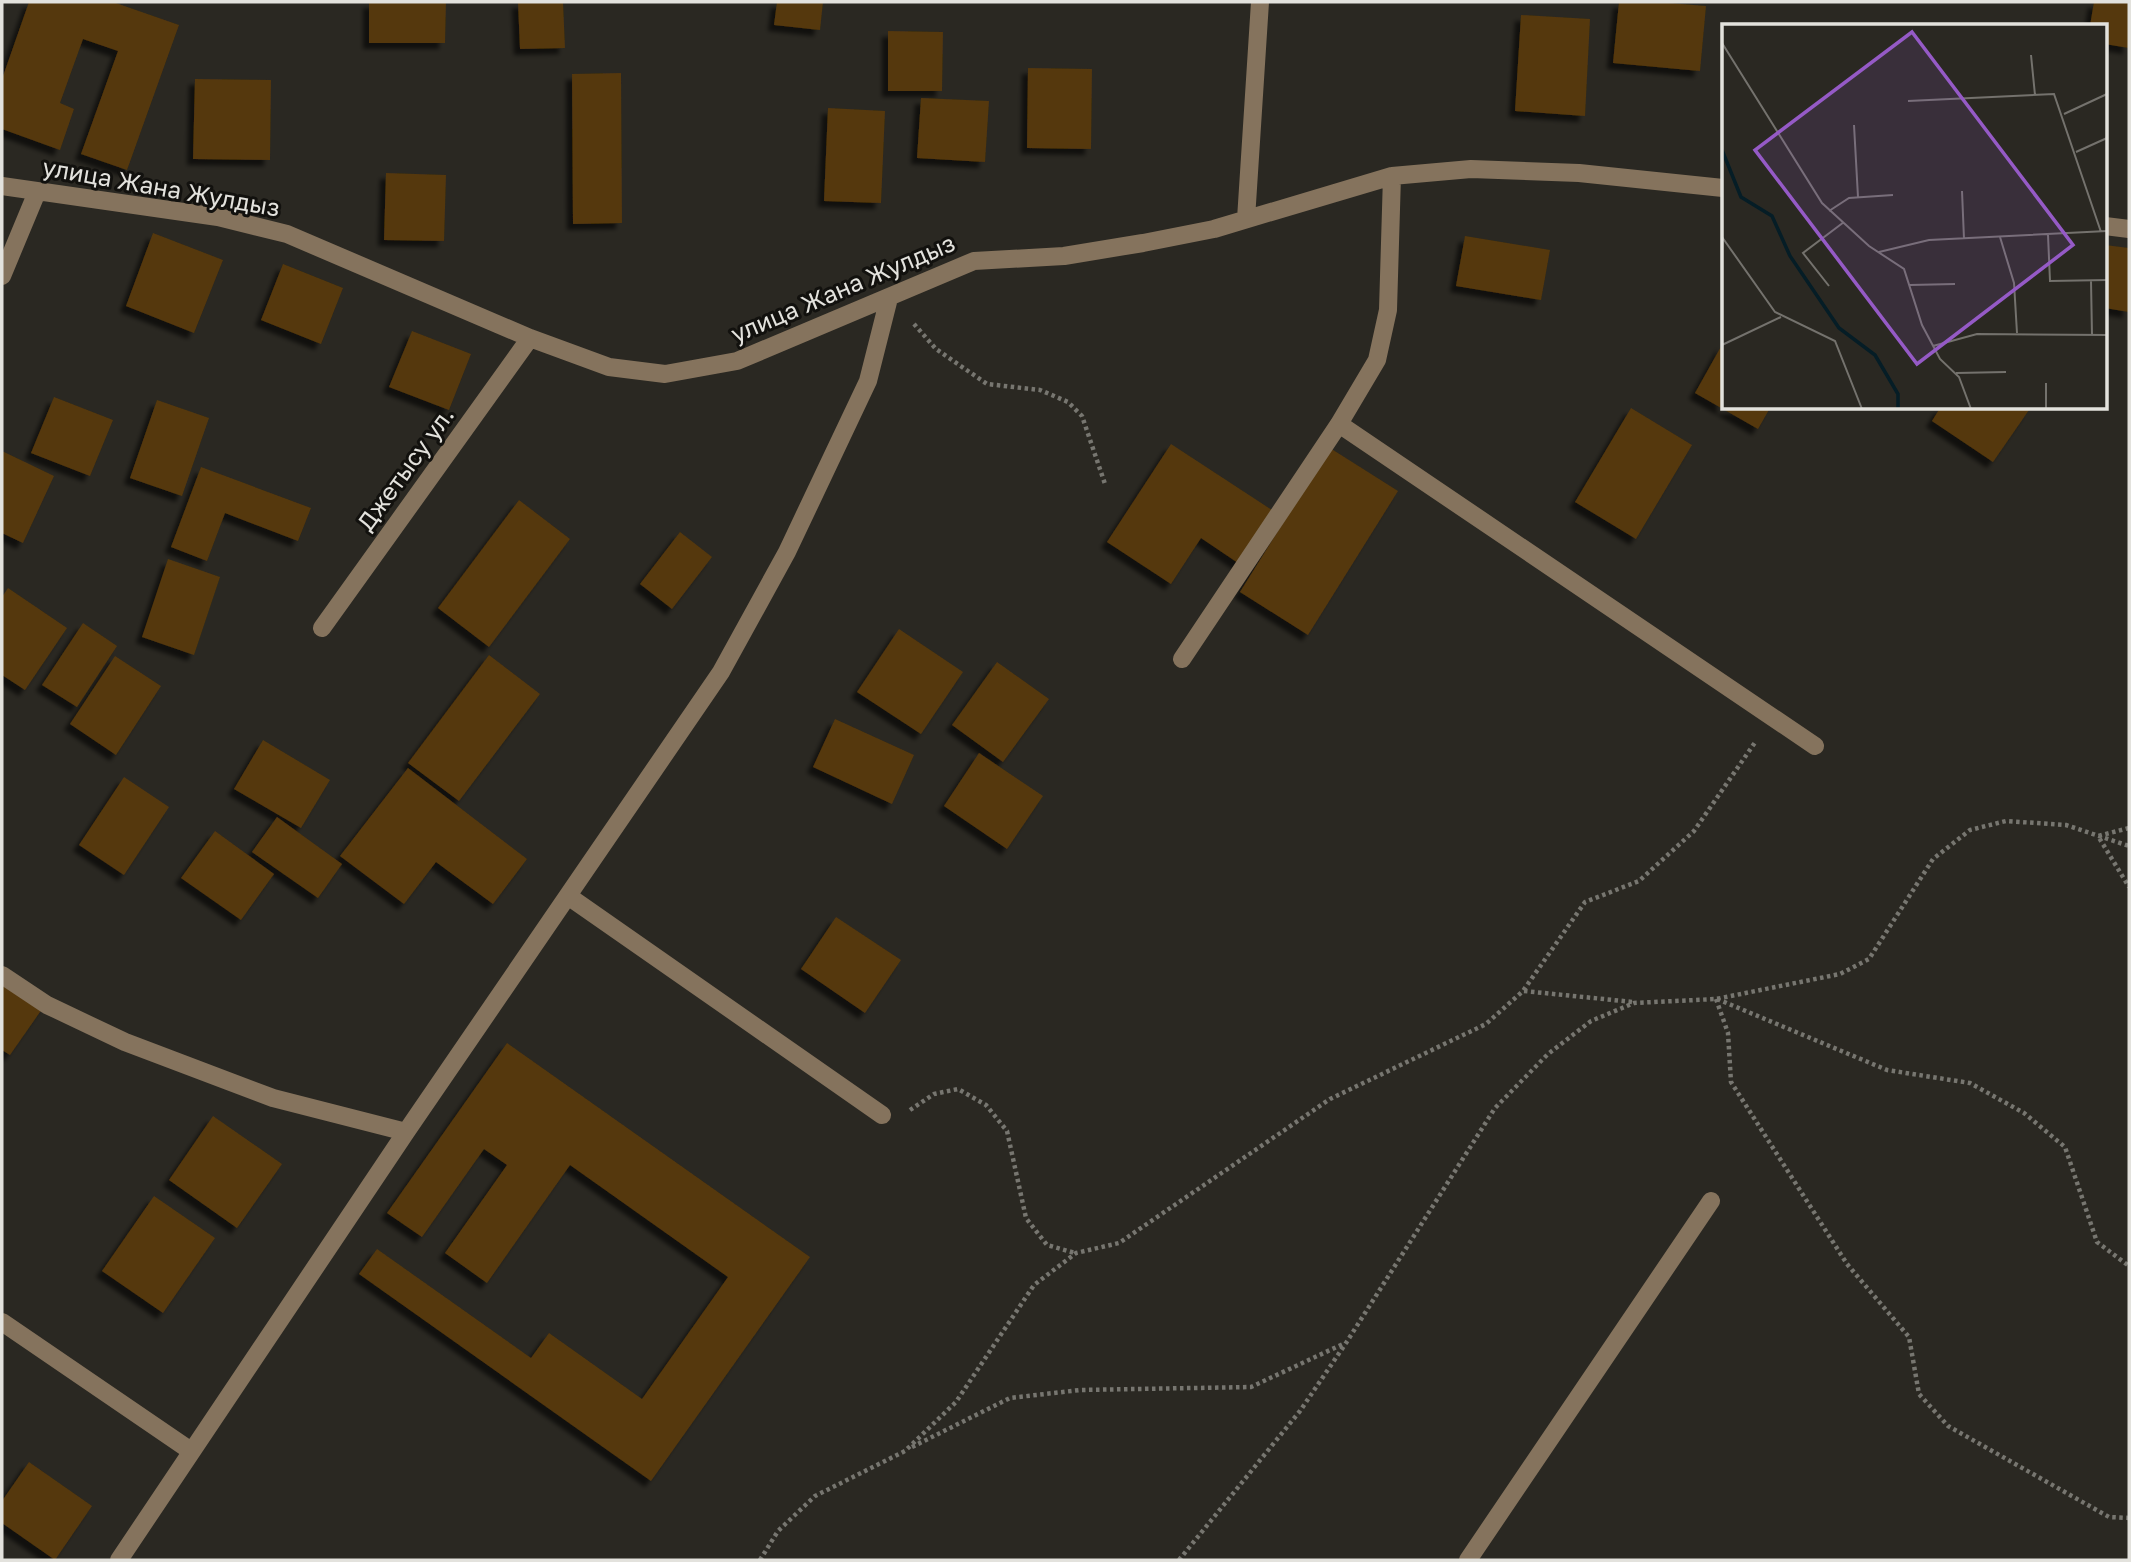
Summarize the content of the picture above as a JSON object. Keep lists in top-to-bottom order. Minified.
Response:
{"streets":{"street":["улица Жана Жулдыз","Джетысу ул."]},"crossings":[["улица Жана Жулдыз","Джетысу ул."]]}
